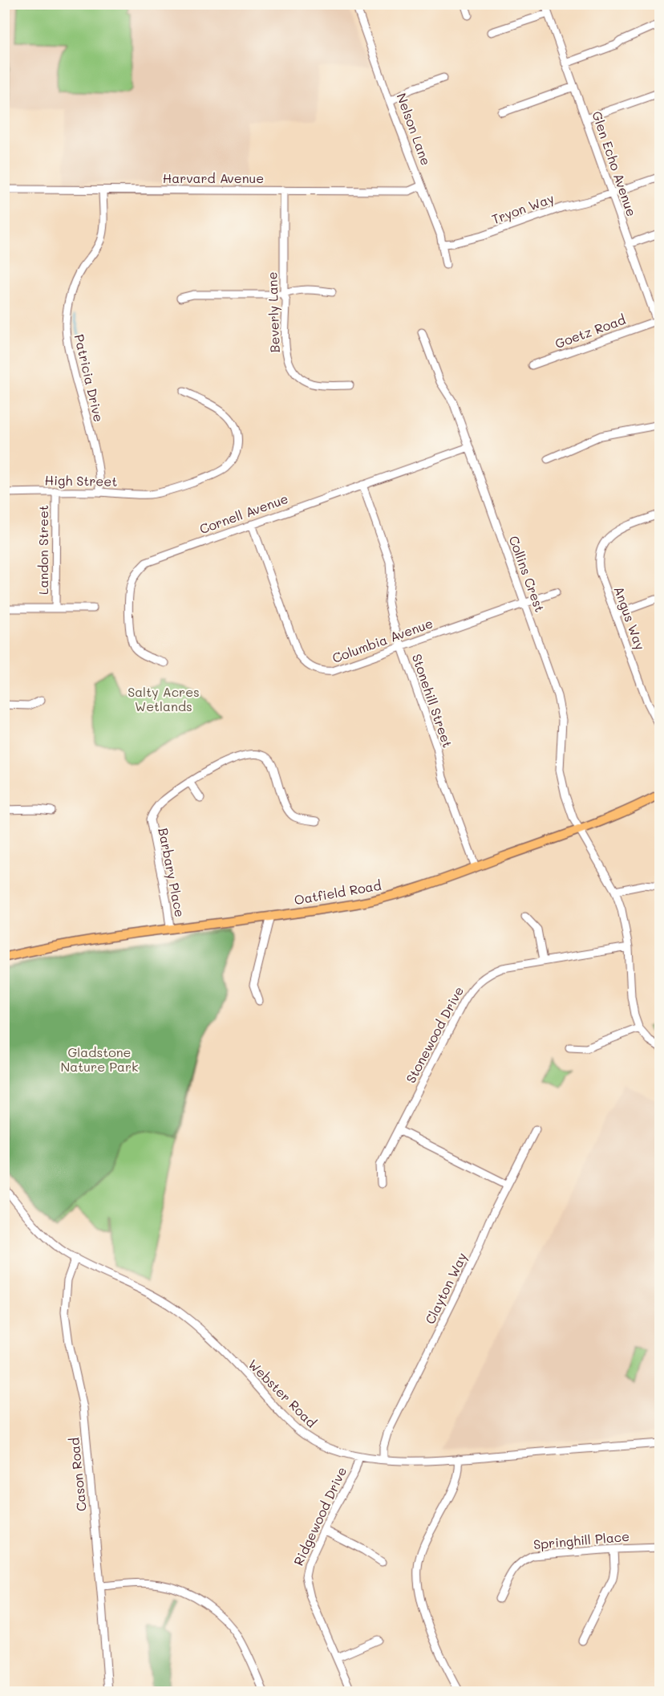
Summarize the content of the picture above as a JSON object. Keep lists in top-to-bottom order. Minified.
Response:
{"streets":{"main road":["Oatfield Road"],"street":["Nelson Lane","Glen Echo Avenue","Harvard Avenue","Tryon Way","Beverly Lane","Goetz Road","Patricia Drive","High Street","Cornell Avenue","Landon Street","Collins Crest","Angus Way","Columbia Avenue","Stonehill Street","Barbary Place","Stonewood Drive","Clayton Way","Webster Road","Cason Road","Ridgewood Drive","Springhill Place"]},"crossings":[["Nelson Lane","Harvard Avenue"],["Nelson Lane","Tryon Way"],["Glen Echo Avenue","Tryon Way"],["Glen Echo Avenue","Goetz Road"],["Harvard Avenue","Beverly Lane"],["Harvard Avenue","Patricia Drive"],["Patricia Drive","High Street"],["High Street","Landon Street"],["Cornell Avenue","Collins Crest"],["Cornell Avenue","Columbia Avenue"],["Cornell Avenue","Stonehill Street"],["Collins Crest","Columbia Avenue"],["Collins Crest","Oatfield Road"],["Collins Crest","Stonewood Drive"],["Columbia Avenue","Stonehill Street"],["Stonehill Street","Oatfield Road"],["Barbary Place","Oatfield Road"],["Clayton Way","Webster Road"],["Webster Road","Cason Road"],["Webster Road","Ridgewood Drive"]],"parks":["Salty Acres Wetlands","Gladstone Nature Park"]}
